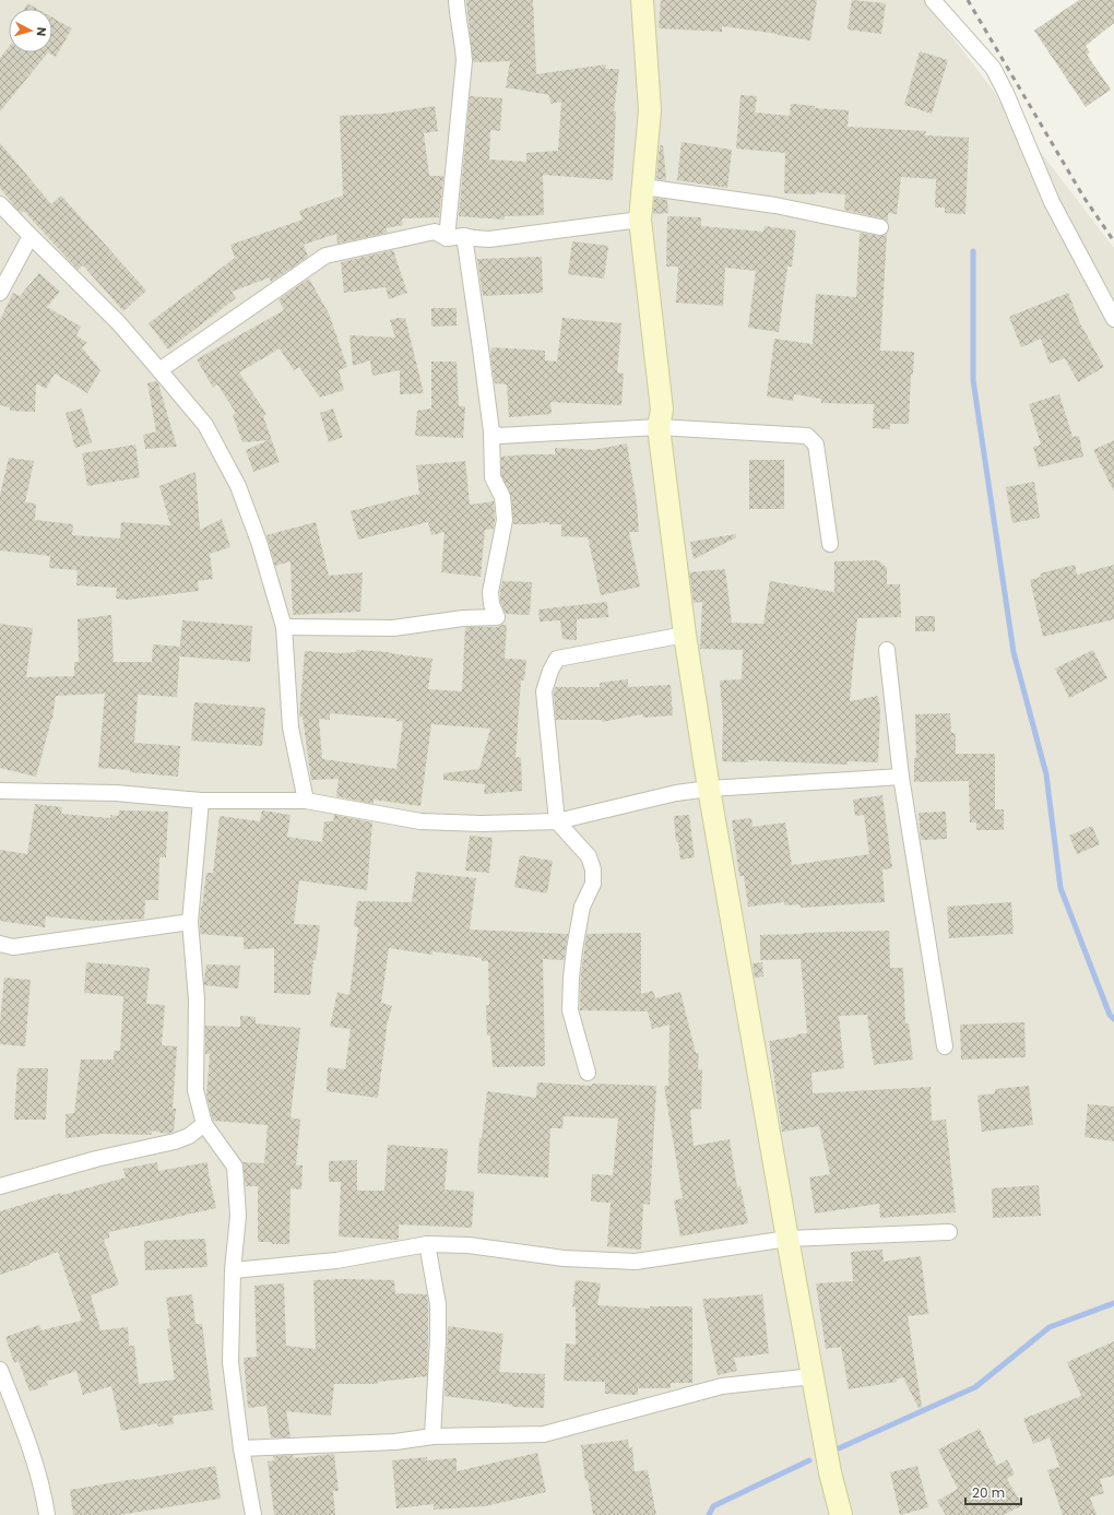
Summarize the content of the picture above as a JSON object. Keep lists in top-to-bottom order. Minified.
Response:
{"scale_bar":"20 m","north":"right"}
